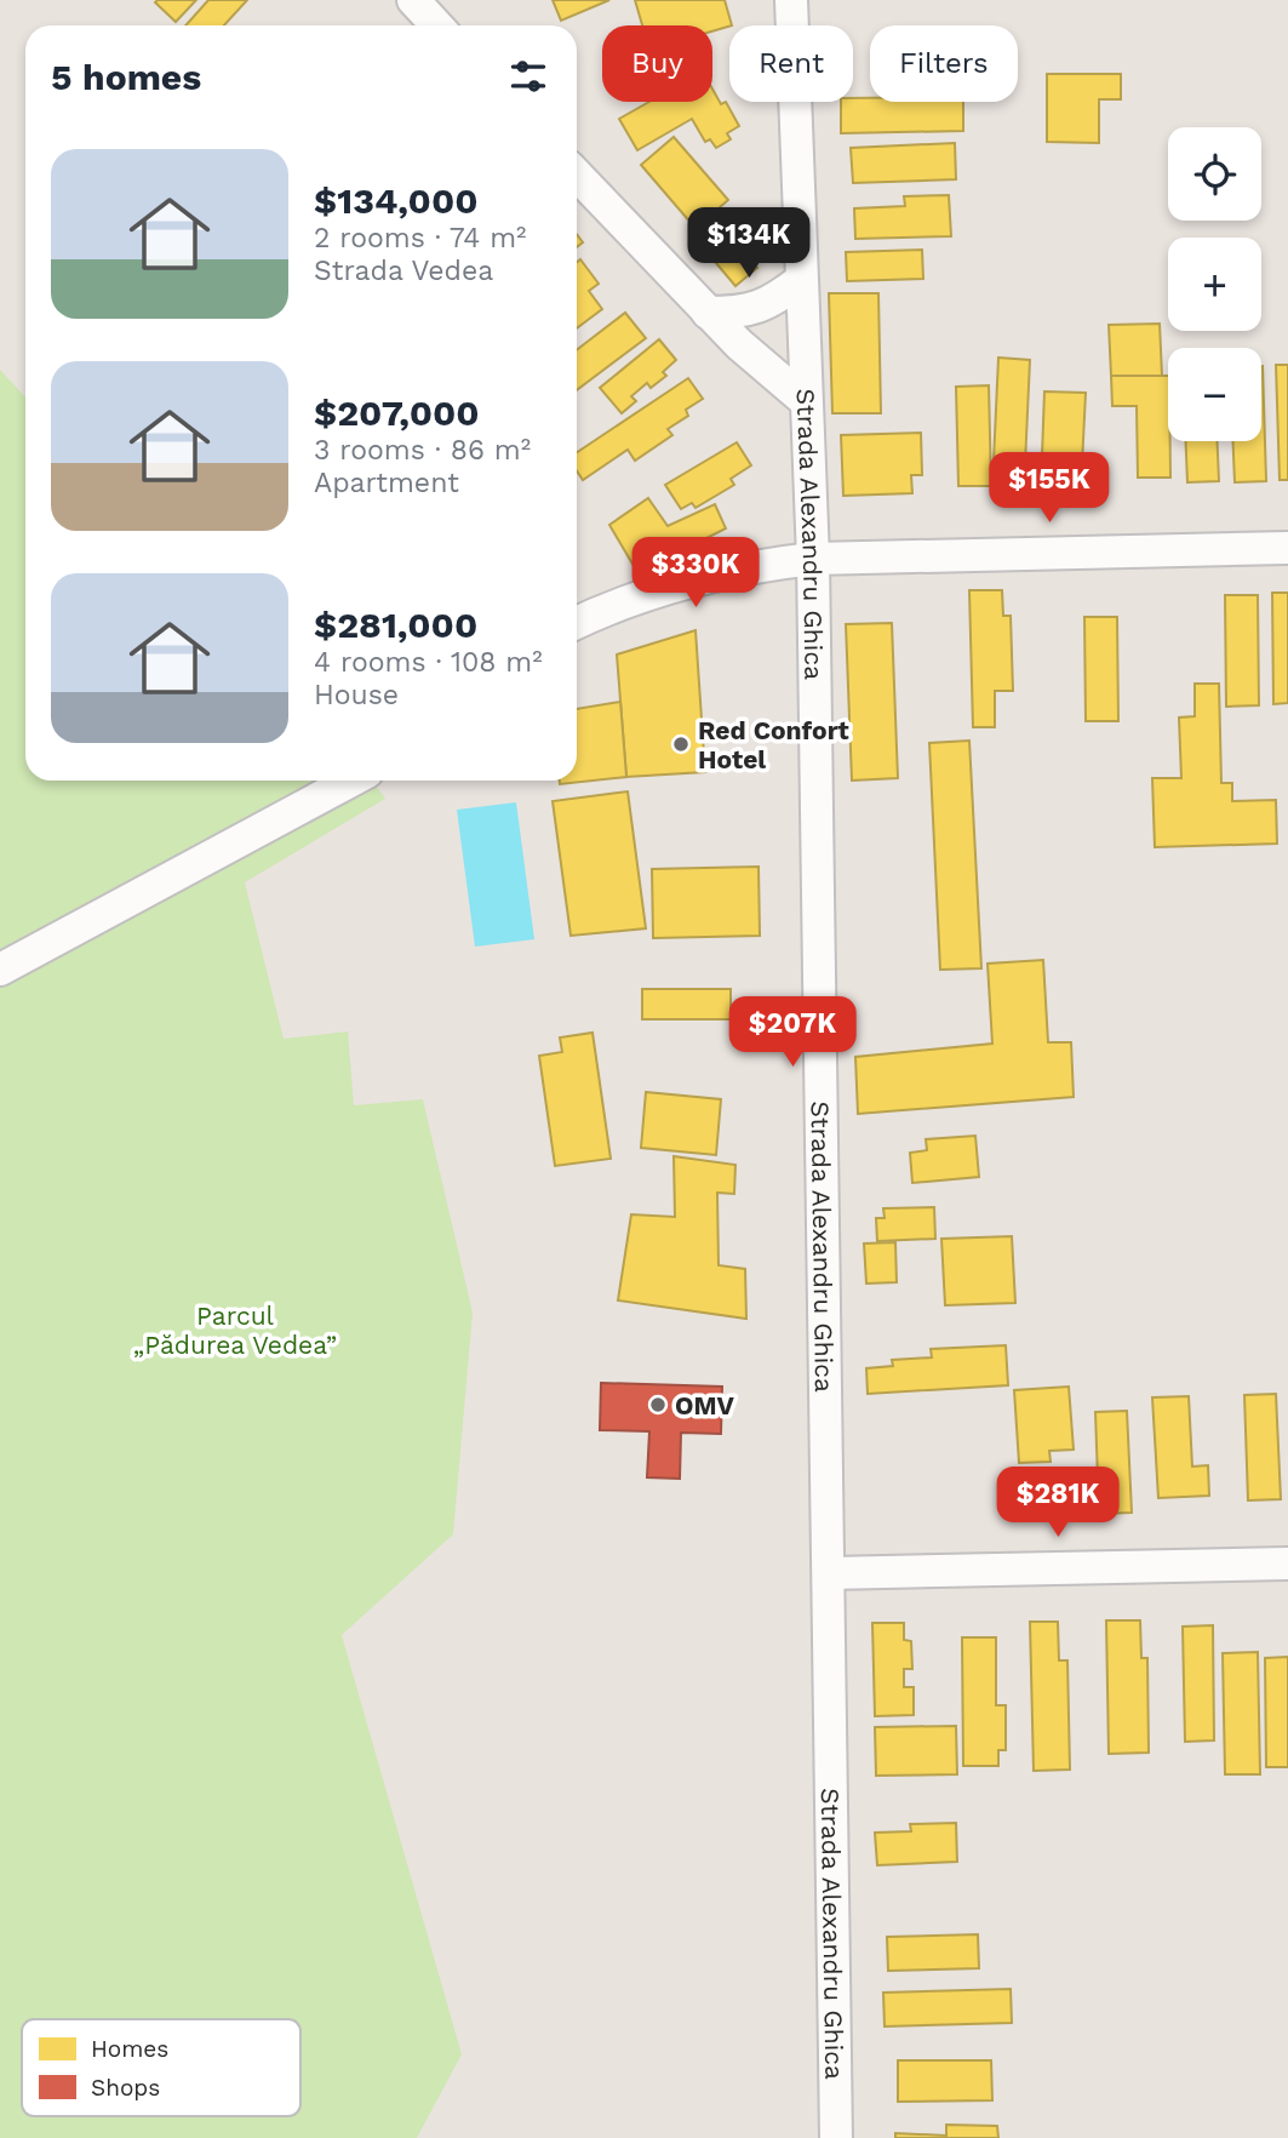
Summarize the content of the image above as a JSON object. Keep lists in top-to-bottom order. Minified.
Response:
{"streets":{"street":["Strada Alexandru Ghica"]},"parks":["Parcul „Pădurea Vedea”"],"places":["Red Confort Hotel","OMV"],"legend":["Homes","Shops"],"page":{"chip":["Buy","Rent","Filters"],"heading":"5 homes","map_buttons":["+","−"],"list":[{"name":"$134,000","note":"2 rooms · 74 m² · Strada Vedea"},{"name":"$207,000","note":"3 rooms · 86 m² · Apartment"},{"name":"$281,000","note":"4 rooms · 108 m² · House"}],"price":["$134K","$155K","$330K","$207K","$281K"]}}
